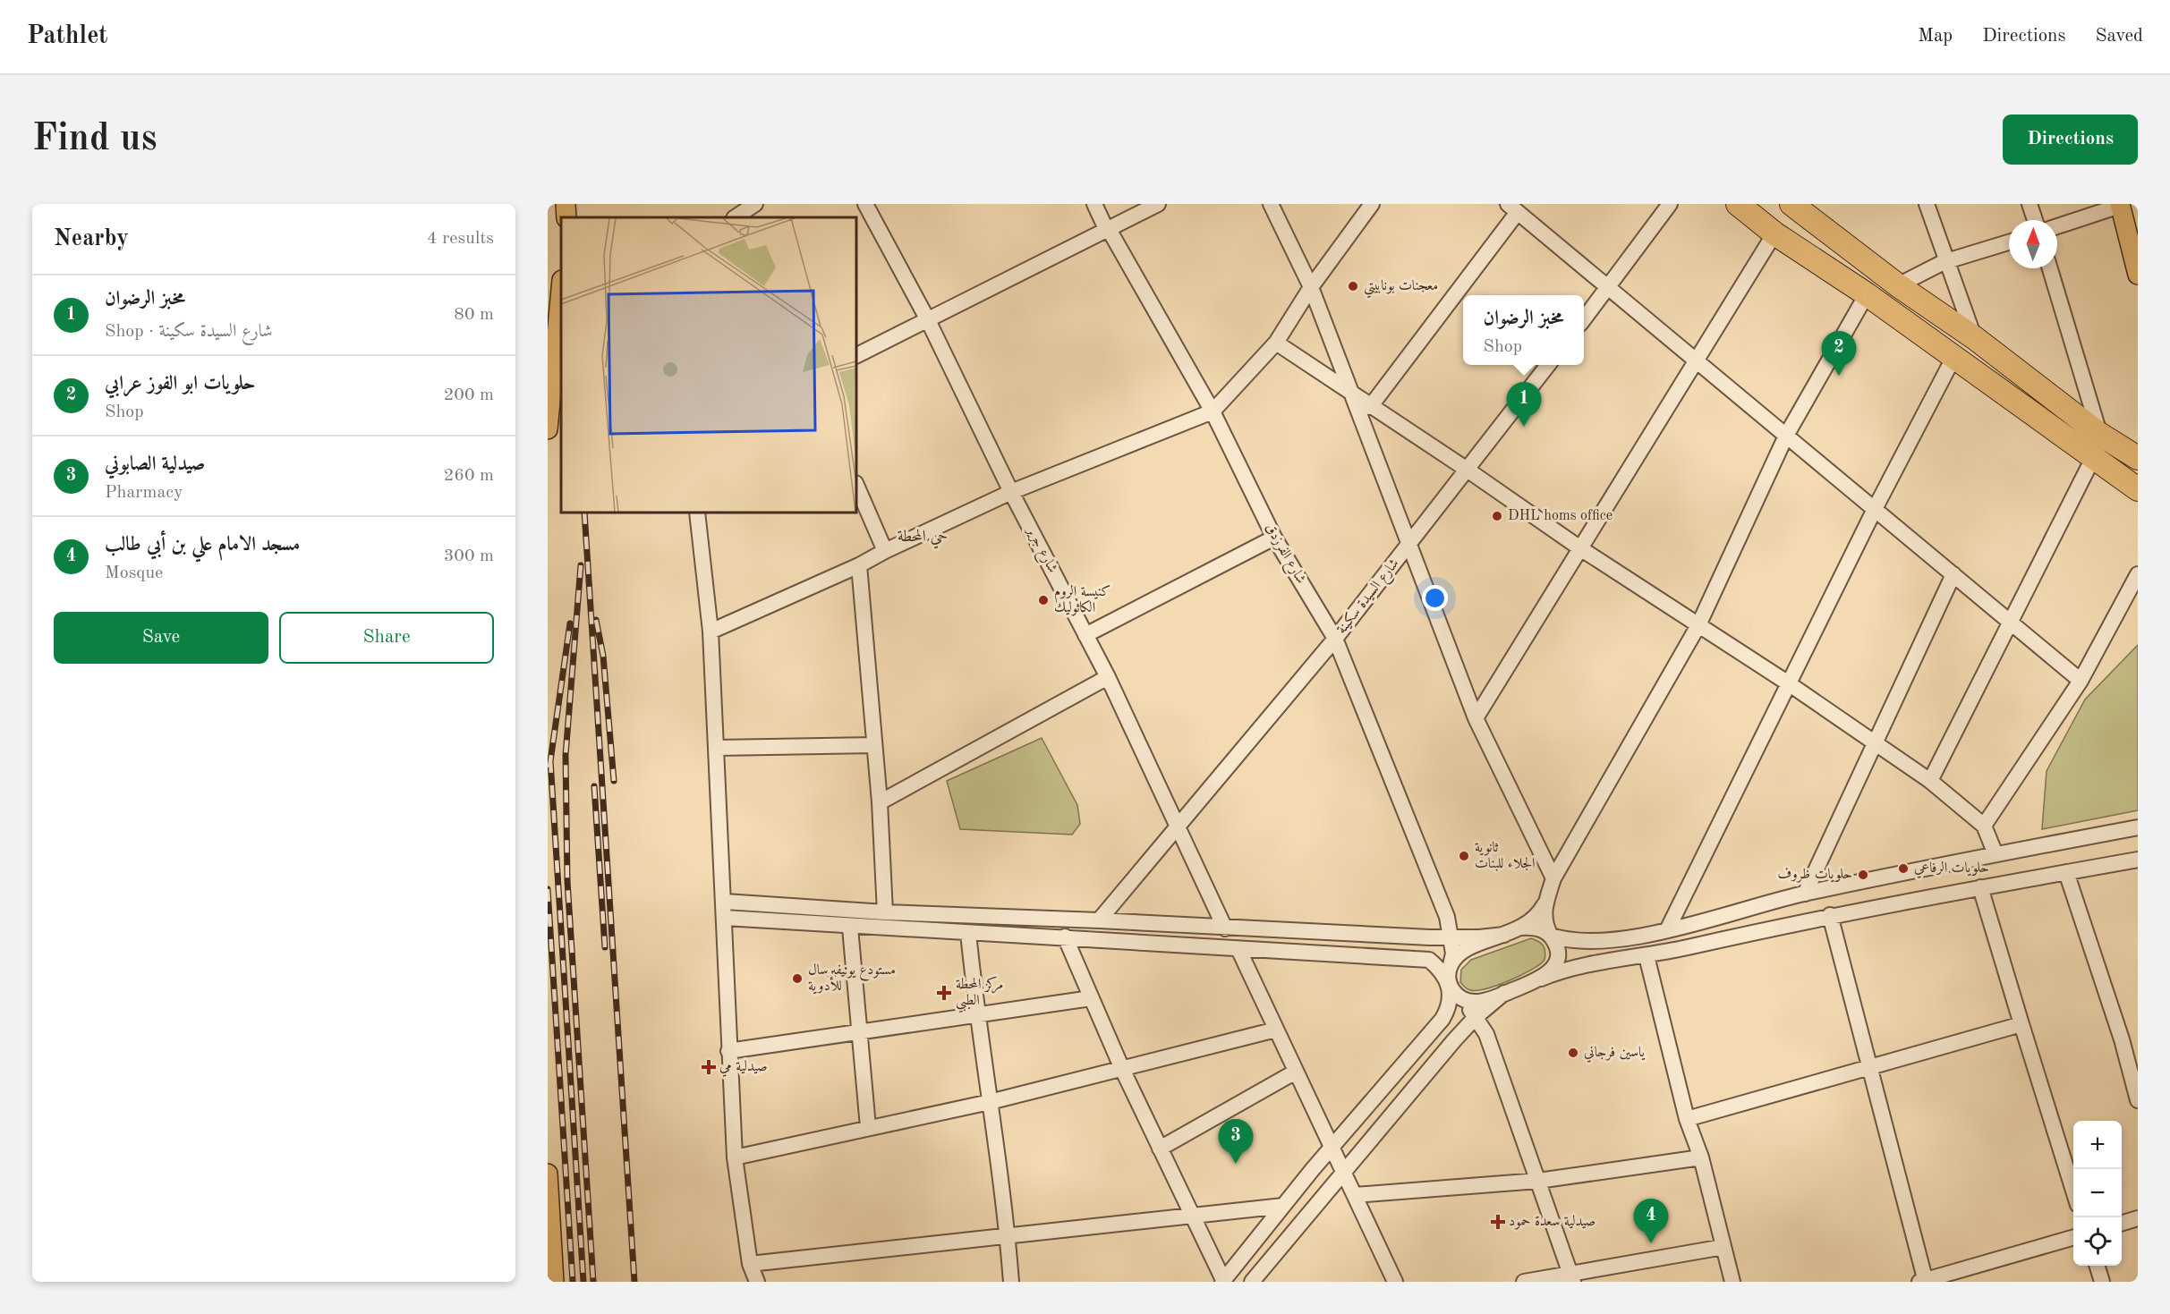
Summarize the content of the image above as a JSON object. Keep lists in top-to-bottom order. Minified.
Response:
{"streets":{"street":["شارع جرير","شارع الفرزدق","شارع السيدة سكينة"]},"crossings":[["شارع جرير","شارع السيدة سكينة"],["شارع الفرزدق","شارع السيدة سكينة"]],"districts":["حي المحطة"],"places":{"other":["معجنات بونابيتي","DHL homs office","كنيسة الروم الكاثوليك","ثانوية الجلاء للبنات","حلويات الرفاعي","حلويات ظروف","مستودع يونيفيرسال للأدوية","ياسين فرجاني"],"health":["مركز المحطة الطبي","صيدلية مي","صيدلية سعدة حمود"]},"north":"top","page":{"header":"Pathlet","nav":["Map","Directions","Saved"],"buttons":["Directions",["Save","Share"]],"title":"Find us","heading":["Nearby","4 results"],"list":[{"mark":"1","name":"مخبز الرضوان","note":"Shop · شارع السيدة سكينة","value":"80 m"},{"mark":"2","name":"حلويات ابو الفوز عرابي","note":"Shop","value":"200 m"},{"mark":"3","name":"صيدلية الصابوني","note":"Pharmacy","value":"260 m"},{"mark":"4","name":"مسجد الامام علي بن أبي طالب","note":"Mosque","value":"300 m"}],"popup":["مخبز الرضوان","Shop"],"pins":["2","1","3","4"],"map_buttons":["+","−"]}}
